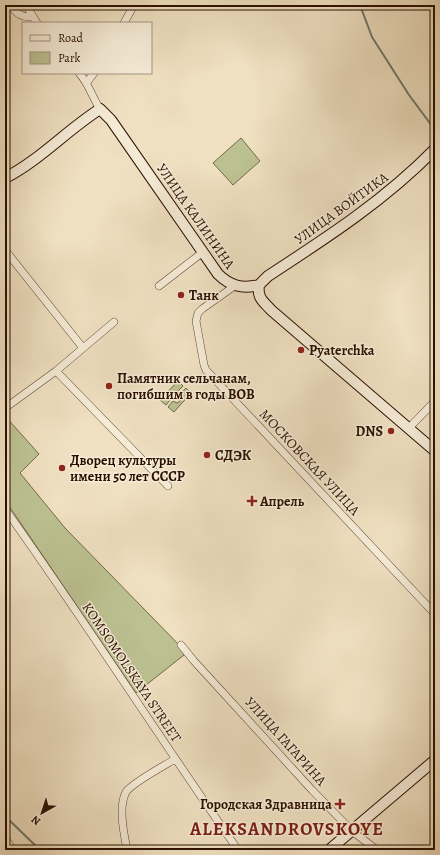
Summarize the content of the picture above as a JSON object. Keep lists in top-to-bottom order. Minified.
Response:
{"streets":{"main road":["УЛИЦА ВОЙТИКА","УЛИЦА КАЛИНИНА"],"street":["МОСКОВСКАЯ УЛИЦА","KOMSOMOLSKAYA STREET","УЛИЦА ГАГАРИНА"]},"crossings":[["УЛИЦА ВОЙТИКА","УЛИЦА КАЛИНИНА"],["УЛИЦА КАЛИНИНА","МОСКОВСКАЯ УЛИЦА"]],"districts":["ALEKSANDROVSKOYE"],"places":{"other":["Танк","Pyaterchka","Памятник сельчанам, погибшим в годы ВОВ","DNS","СДЭК","Дворец культуры имени 50 лет СССР"],"health":["Апрель","Городская Здравница"]},"legend":["Road","Park"],"north":"bottom left"}
